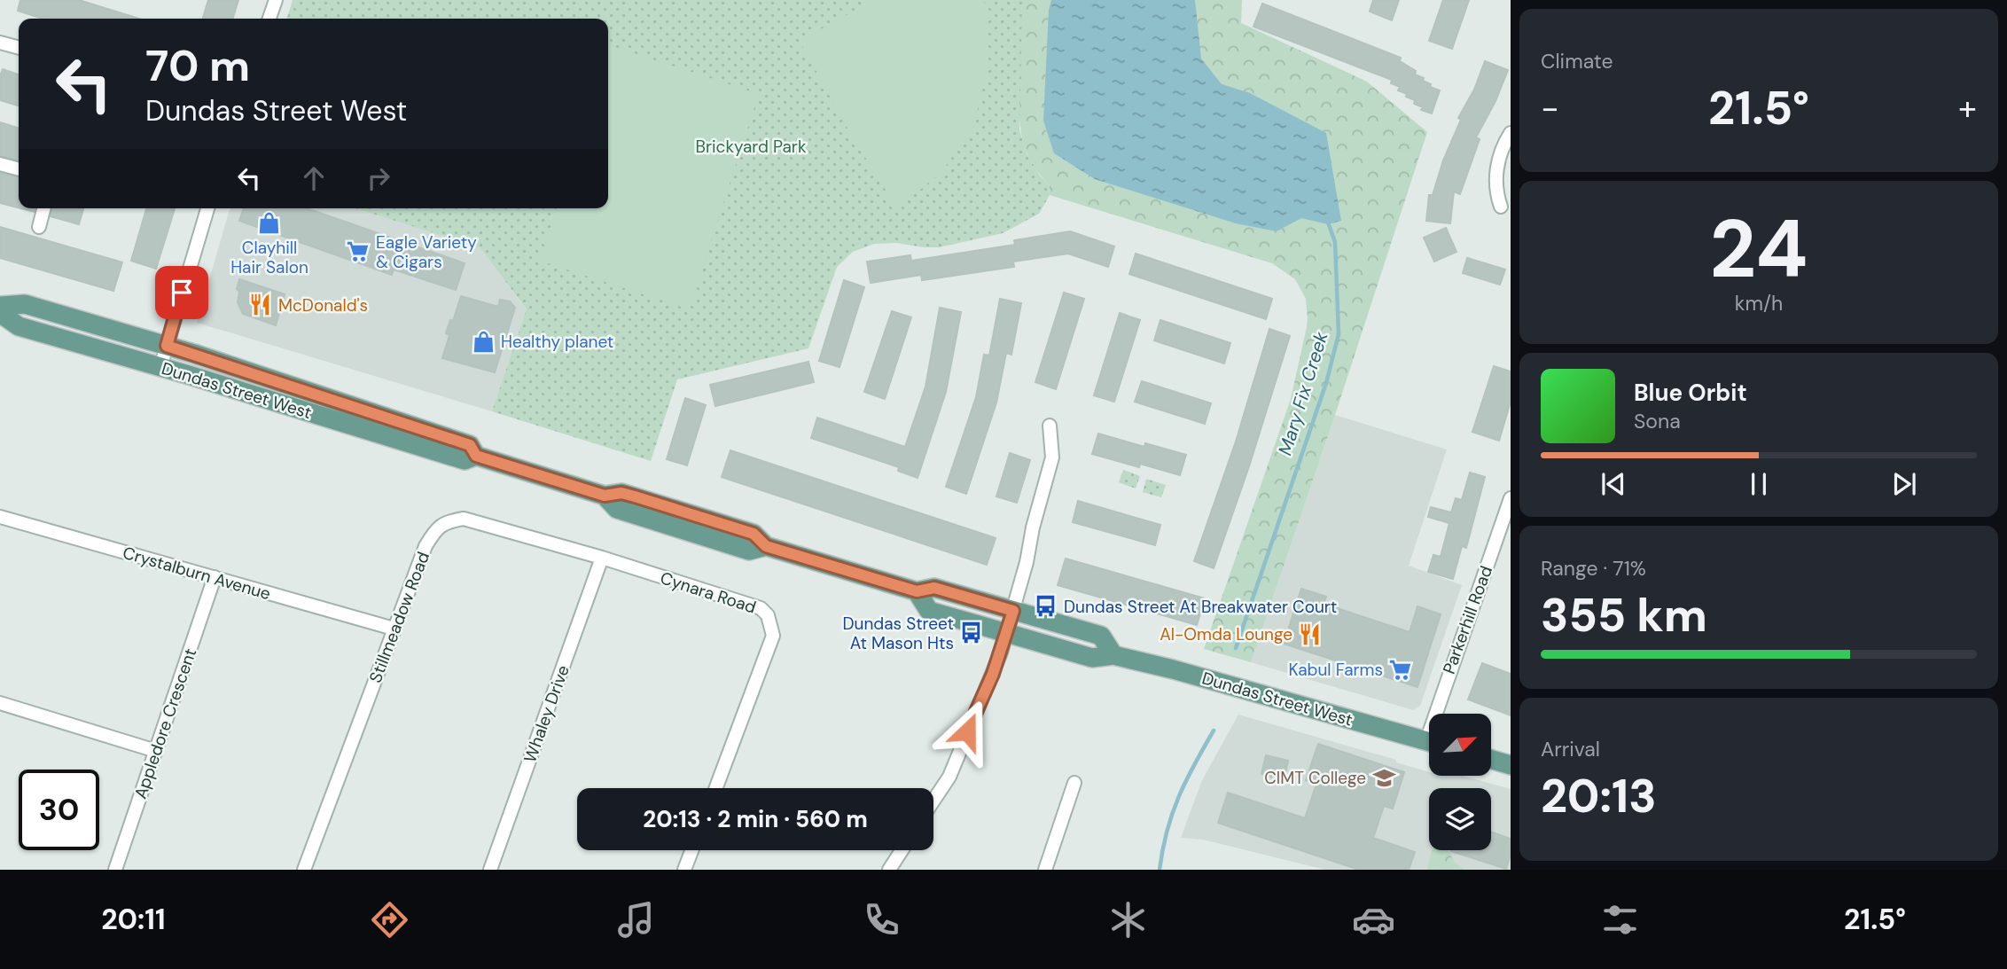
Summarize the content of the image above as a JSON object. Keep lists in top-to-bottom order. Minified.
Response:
{"streets":{"main road":["Dundas Street West"],"street":["Crystalburn Avenue","Cynara Road","Stillmeadow Road","Parkerhill Road","Whaley Drive","Appledore Crescent"]},"crossings":[["Crystalburn Avenue","Stillmeadow Road"],["Crystalburn Avenue","Appledore Crescent"],["Cynara Road","Stillmeadow Road"],["Cynara Road","Whaley Drive"],["Stillmeadow Road","Whaley Drive"]],"water":["Mary Fix Creek"],"parks":["Brickyard Park"],"places":{"shop":["Clayhill Hair Salon","Healthy planet"],"supermarket":["Eagle Variety & Cigars","Kabul Farms"],"restaurant":["McDonald's","Al-Omda Lounge"],"bus stop":["Dundas Street At Breakwater Court","Dundas Street At Mason Hts"],"school or university":["CIMT College"]},"north":"top right","page":{"tile":["Climate",["24","km/h"],["Range · 71%","355 km"],["Arrival","20:13"]],"turn":["70 m","Dundas Street West"],"heat":["−","21.5°","+"],"song":["Blue Orbit","Sona"],"limit":"30","trip":"20:13 · 2 min · 560 m","tabs":["20:11","21.5°"]}}
